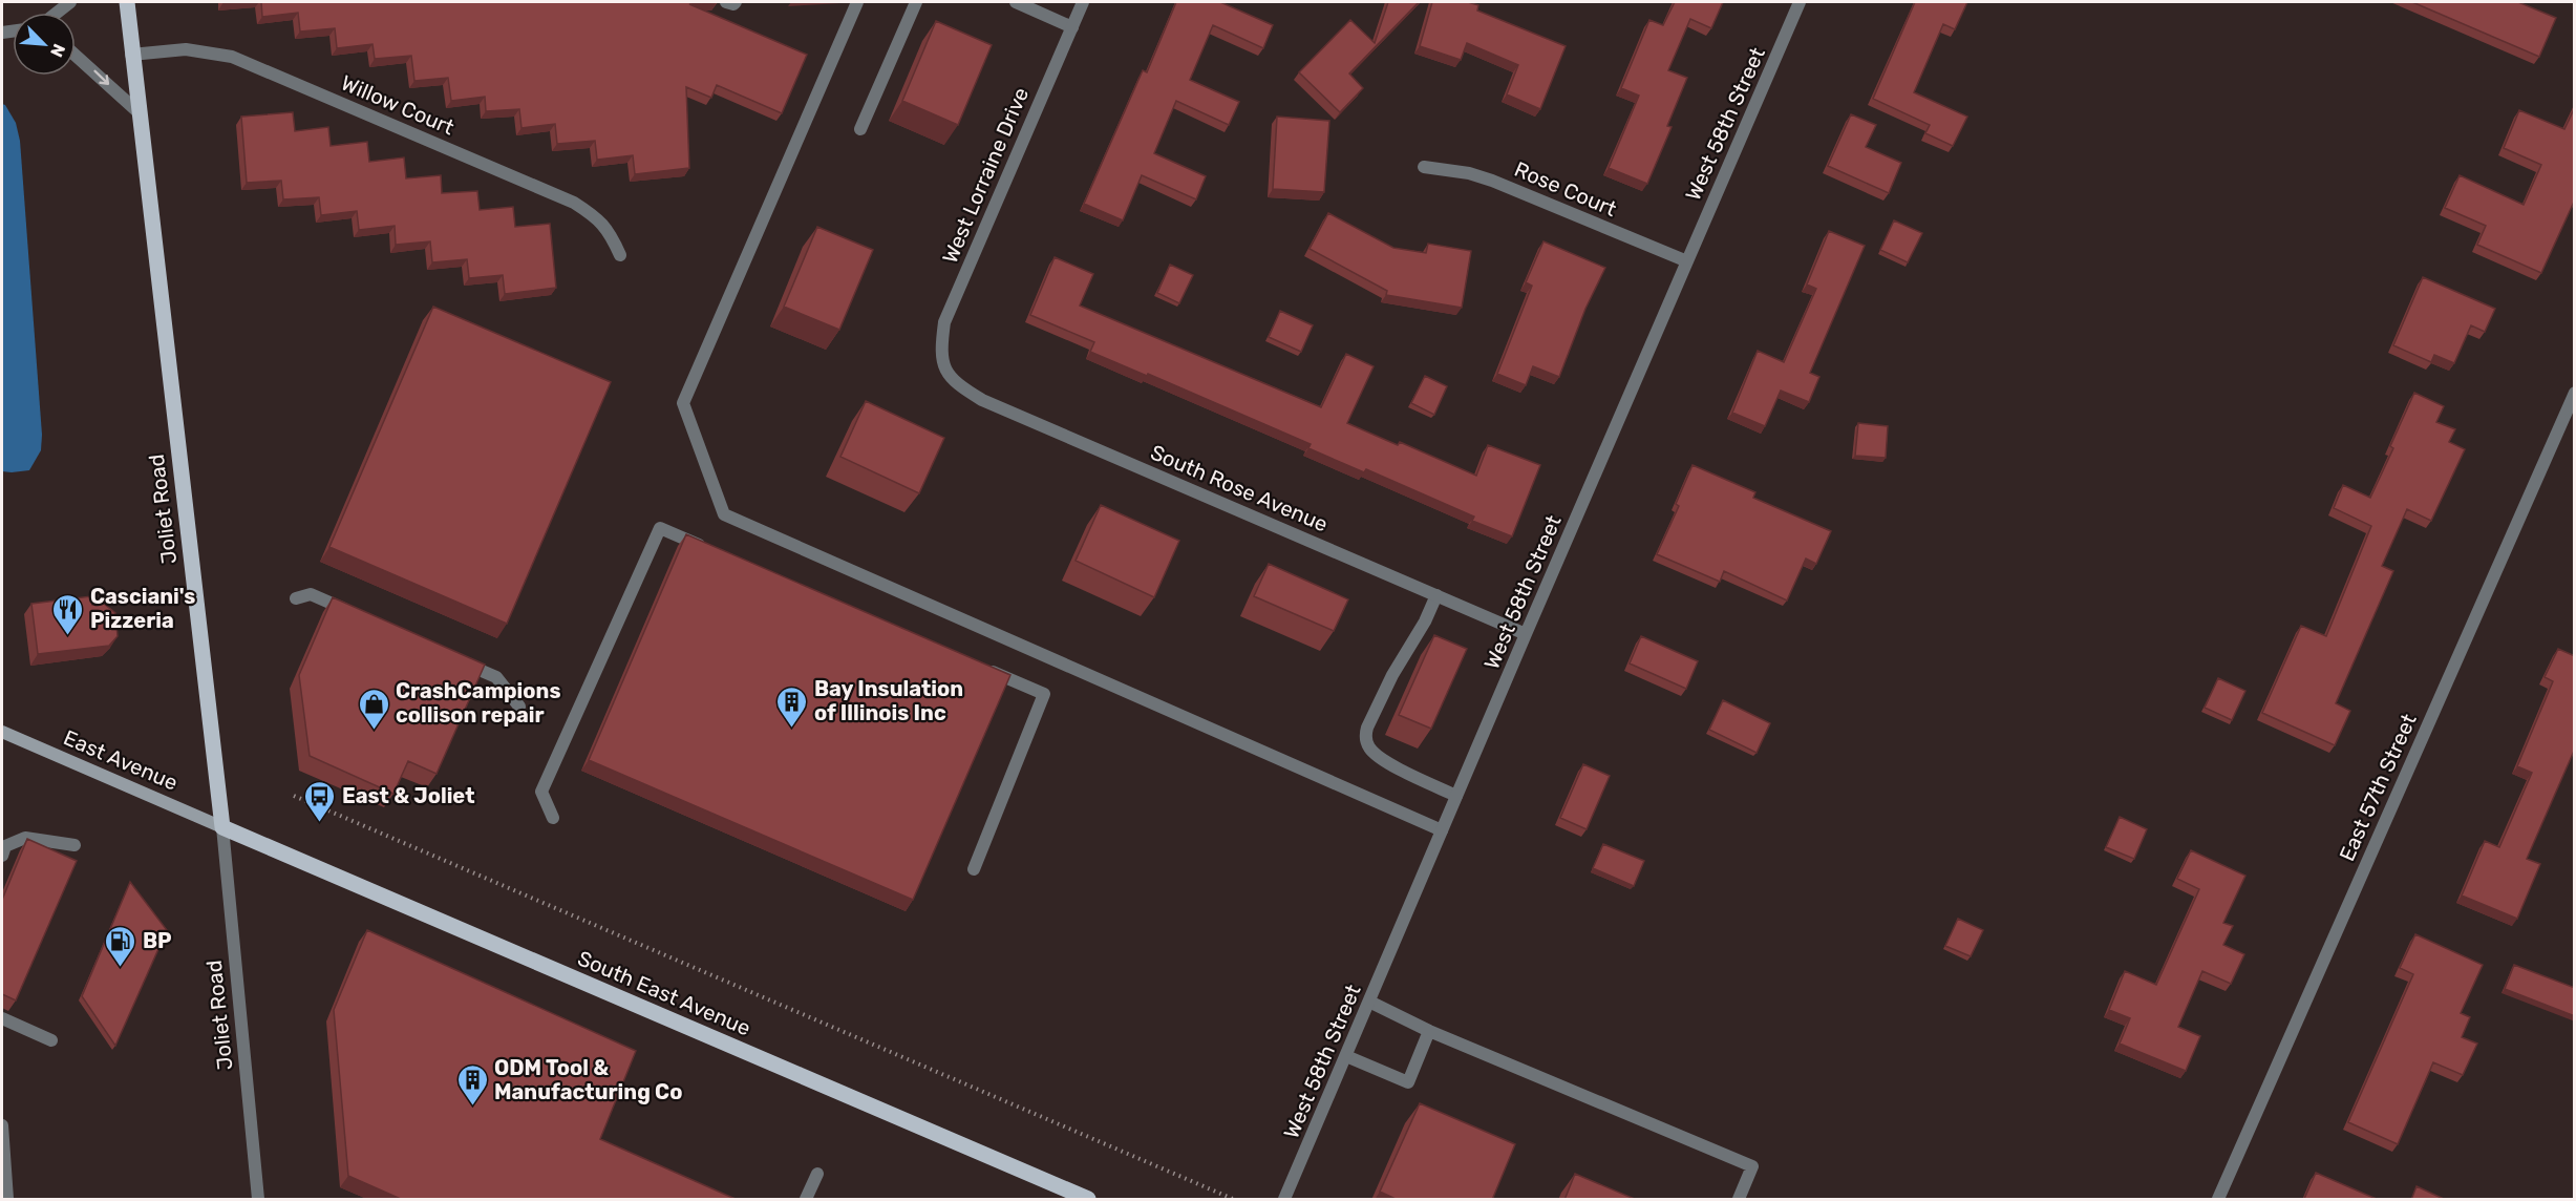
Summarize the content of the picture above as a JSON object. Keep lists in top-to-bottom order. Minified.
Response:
{"streets":{"main road":["Joliet Road","South East Avenue"],"street":["Willow Court","West 58th Street","West Lorraine Drive","Rose Court","South Rose Avenue","East Avenue","East 57th Street"]},"crossings":[["Willow Court","Joliet Road"],["West 58th Street","Rose Court"],["West 58th Street","South Rose Avenue"],["West Lorraine Drive","South Rose Avenue"],["Joliet Road","East Avenue"],["Joliet Road","South East Avenue"],["East Avenue","South East Avenue"]],"places":{"restaurant":["Casciani's Pizzeria"],"building":["Bay Insulation of Illinois Inc","ODM Tool & Manufacturing Co"],"shop":["CrashCampions collison repair"],"bus stop":["East & Joliet"],"fuel station":["BP"]},"north":"bottom right"}
